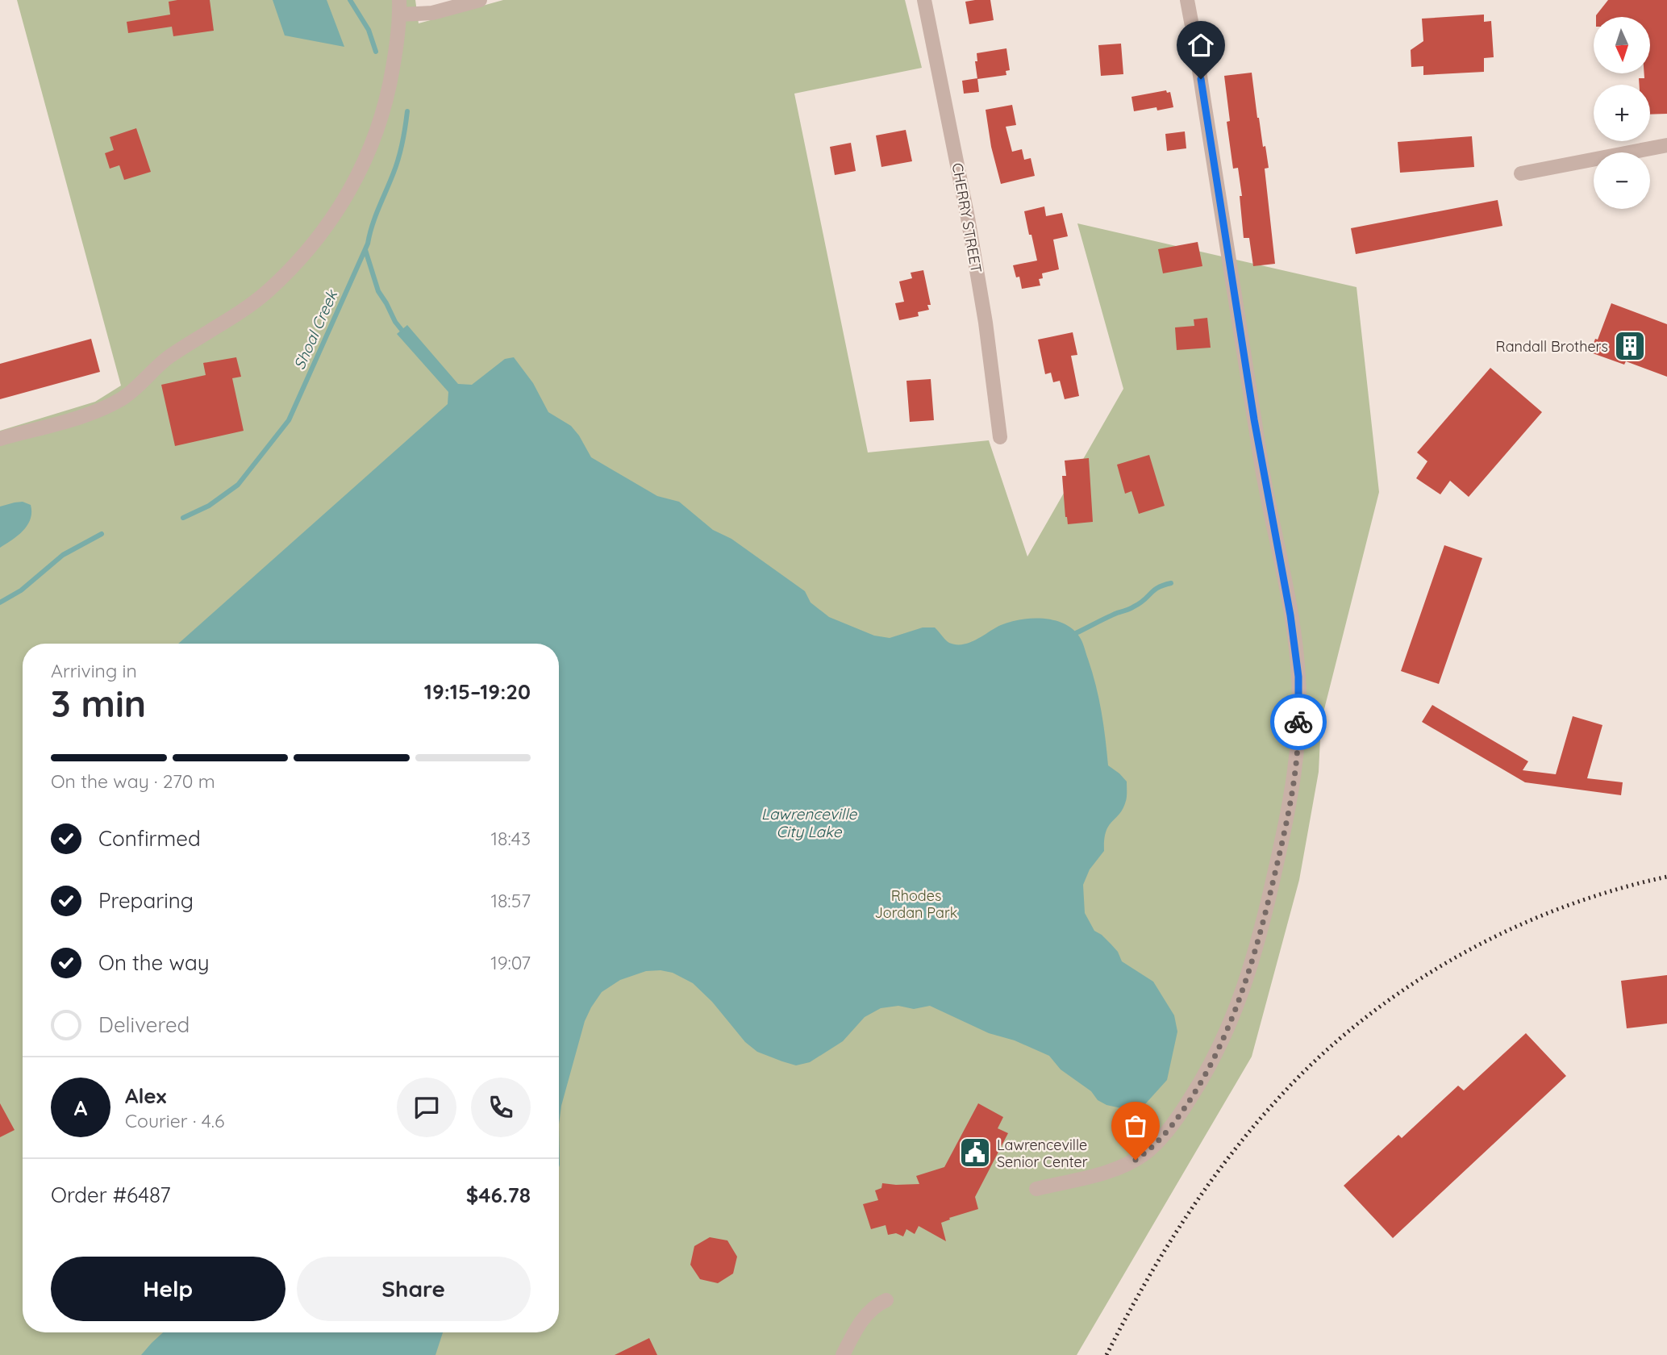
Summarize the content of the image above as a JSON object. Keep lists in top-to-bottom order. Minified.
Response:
{"streets":{"street":["CHERRY STREET"]},"water":["Shoal Creek","Lawrenceville City Lake"],"parks":["Rhodes Jordan Park"],"places":{"building":["Randall Brothers"],"public building":["Lawrenceville Senior Center"]},"north":"bottom","page":{"map_buttons":["+","−"],"heading":["3 min","Arriving in","19:15–19:20"],"panel":["Alex","Courier · 4.6","Order #6487","$46.78"],"bar":"On the way · 270 m","list":[["Confirmed","18:43"],["Preparing","18:57"],["On the way","19:07"],"Delivered"],"round":"A","buttons":["Help","Share"]}}
